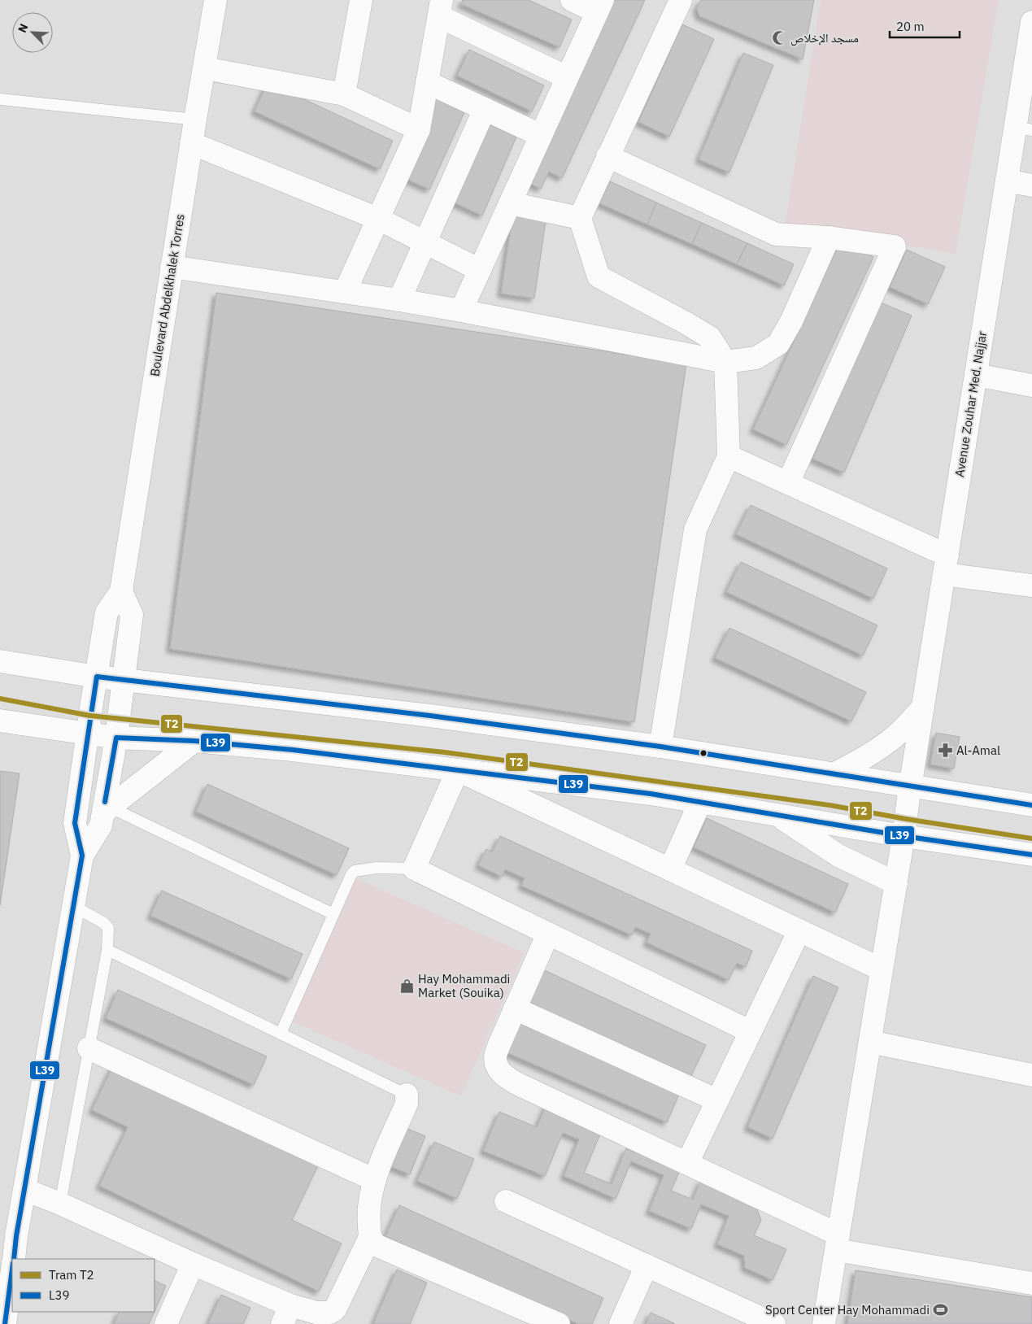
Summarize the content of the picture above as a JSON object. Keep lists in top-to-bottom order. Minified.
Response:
{"streets":{"street":["Boulevard Abdelkhalek Torres","Avenue Zouhar Med. Najjar"]},"places":{"mosque":["مسجد الإخلاص"],"pharmacy":["Al-Amal"],"shop":["Hay Mohammadi Market (Souika)"],"sports":["Sport Center Hay Mohammadi"]},"lines":["transit line L39","tram line T2"],"legend":["Tram T2","L39"],"scale_bar":"20 m","north":"top left"}
